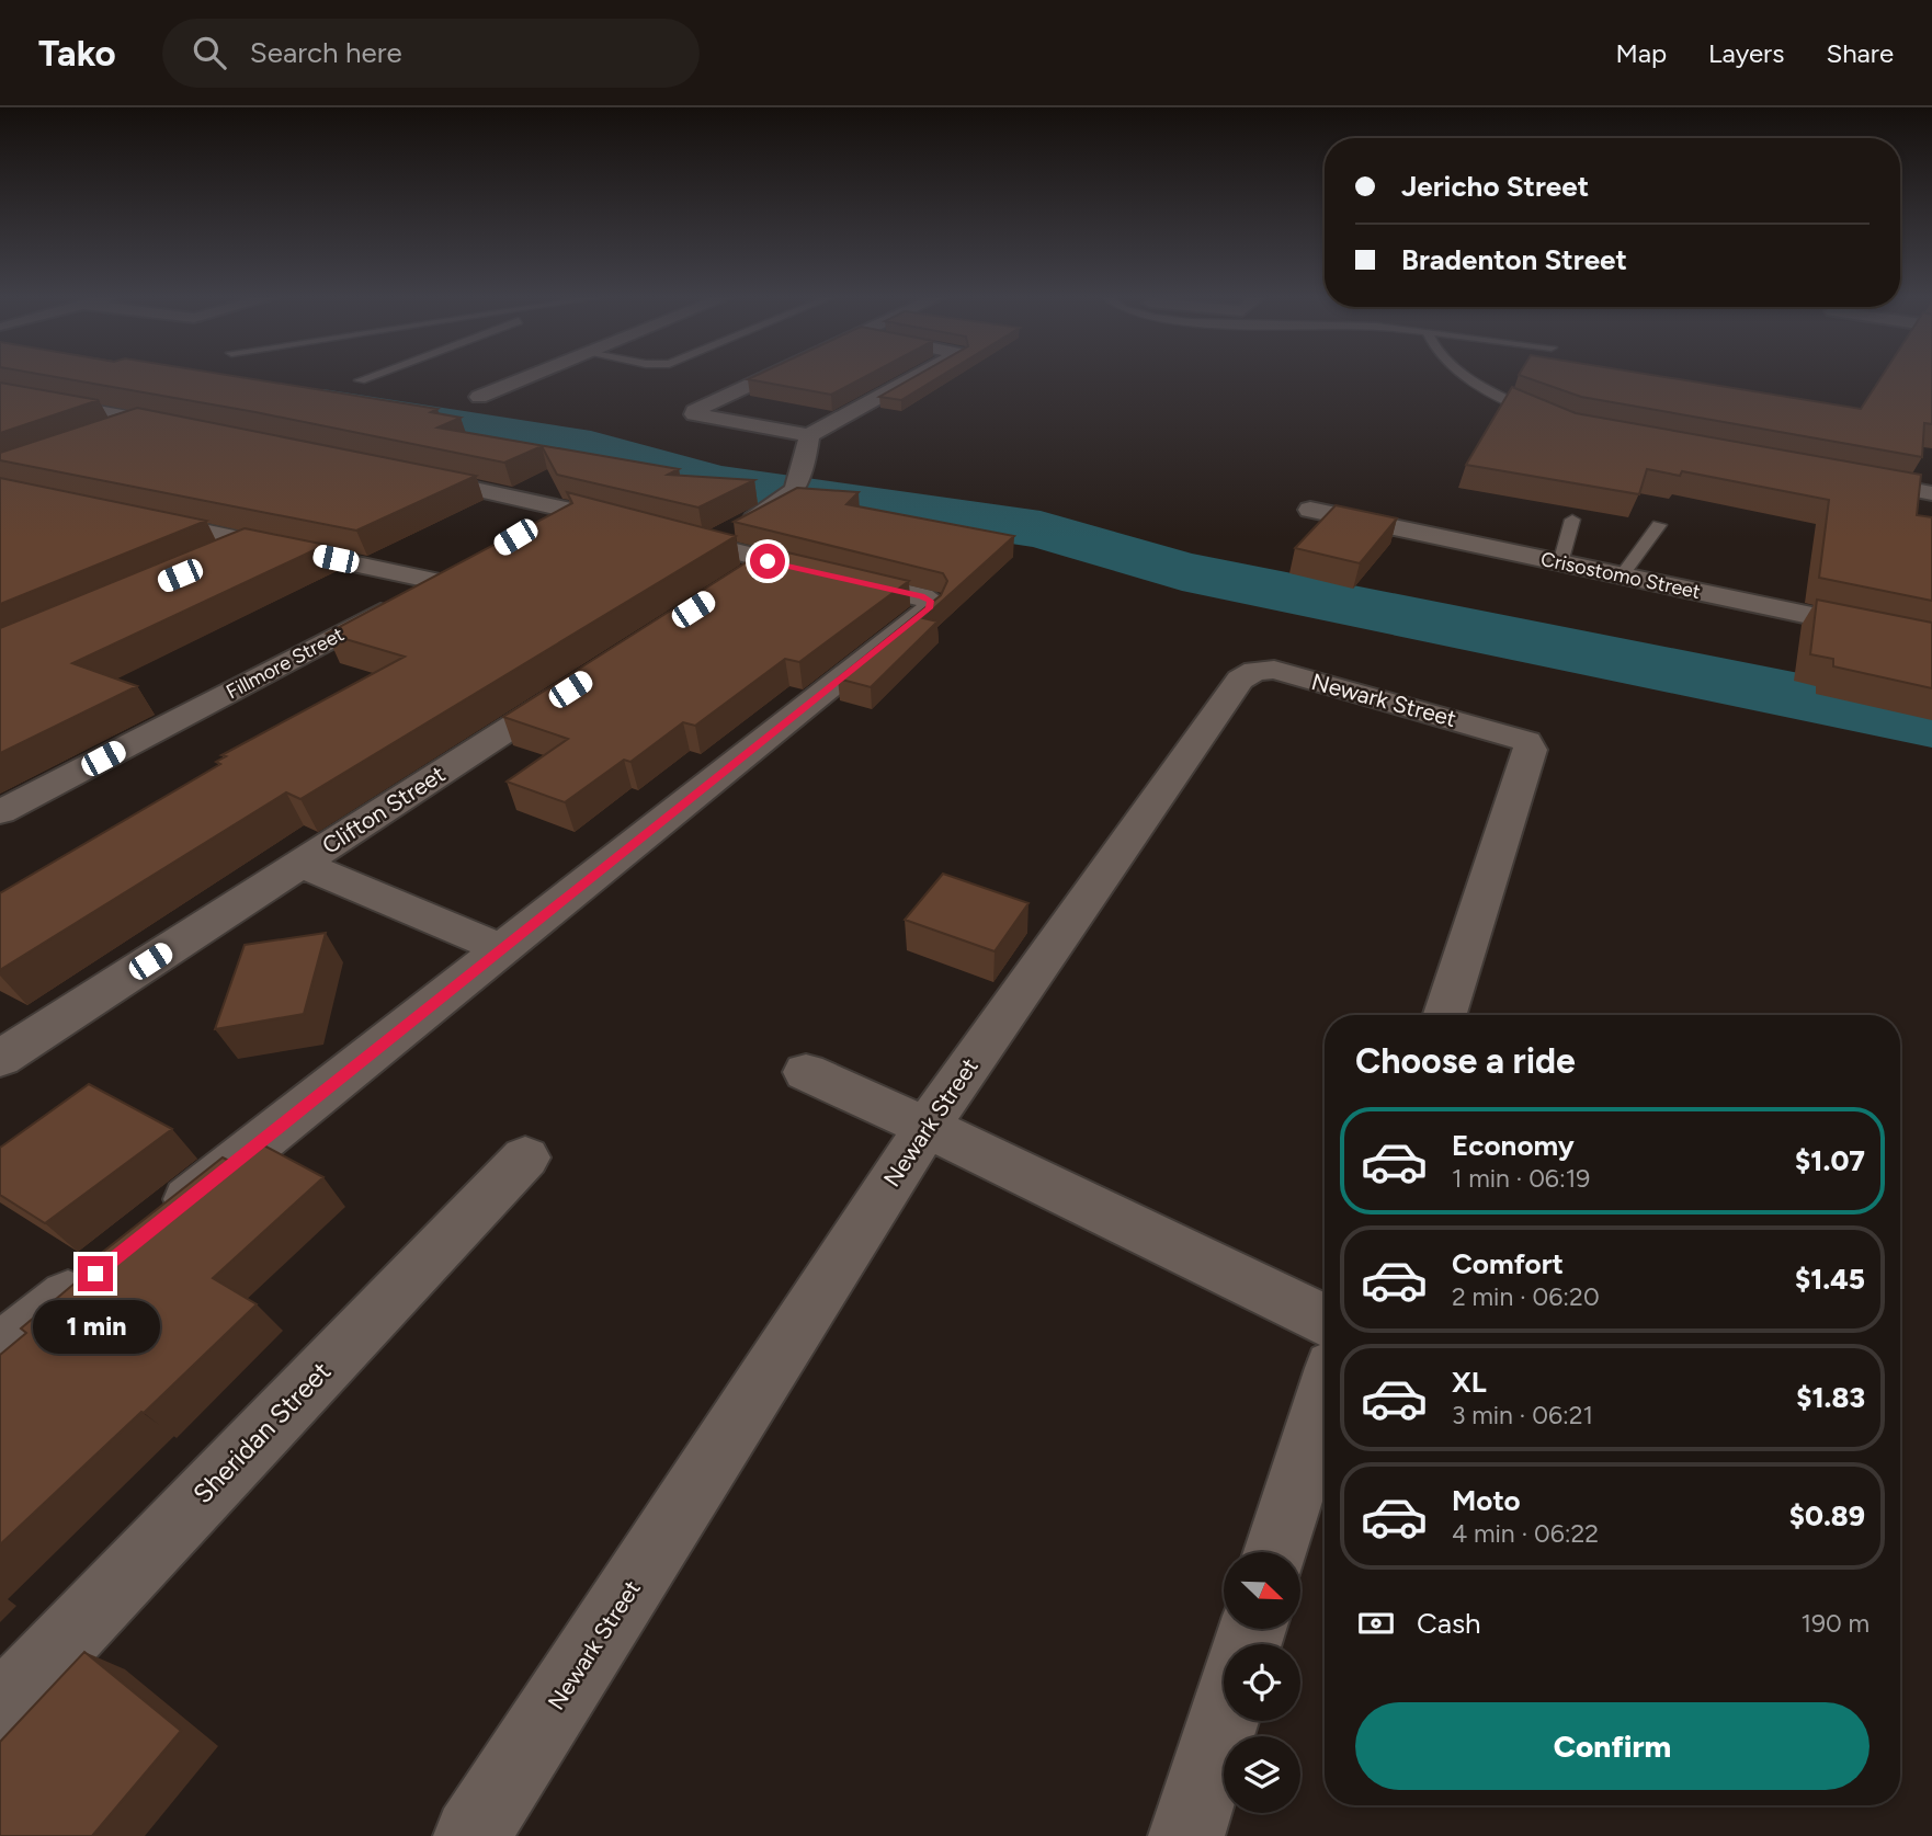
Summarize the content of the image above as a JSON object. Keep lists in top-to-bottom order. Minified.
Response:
{"streets":{"street":["Crisostomo Street","Fillmore Street","Newark Street","Clifton Street","Sheridan Street"]},"north":"bottom right","page":{"header":"Tako","search":"Search here","nav":["Map","Layers","Share"],"banner":["Jericho Street","Bradenton Street"],"heading":"Choose a ride","list":[{"name":"Economy","note":"1 min · 06:19","value":"$1.07"},{"name":"Comfort","note":"2 min · 06:20","value":"$1.45"},{"name":"XL","note":"3 min · 06:21","value":"$1.83"},{"name":"Moto","note":"4 min · 06:22","value":"$0.89"}],"bubble":"1 min","pay":["Cash","190 m"],"buttons":"Confirm"}}
